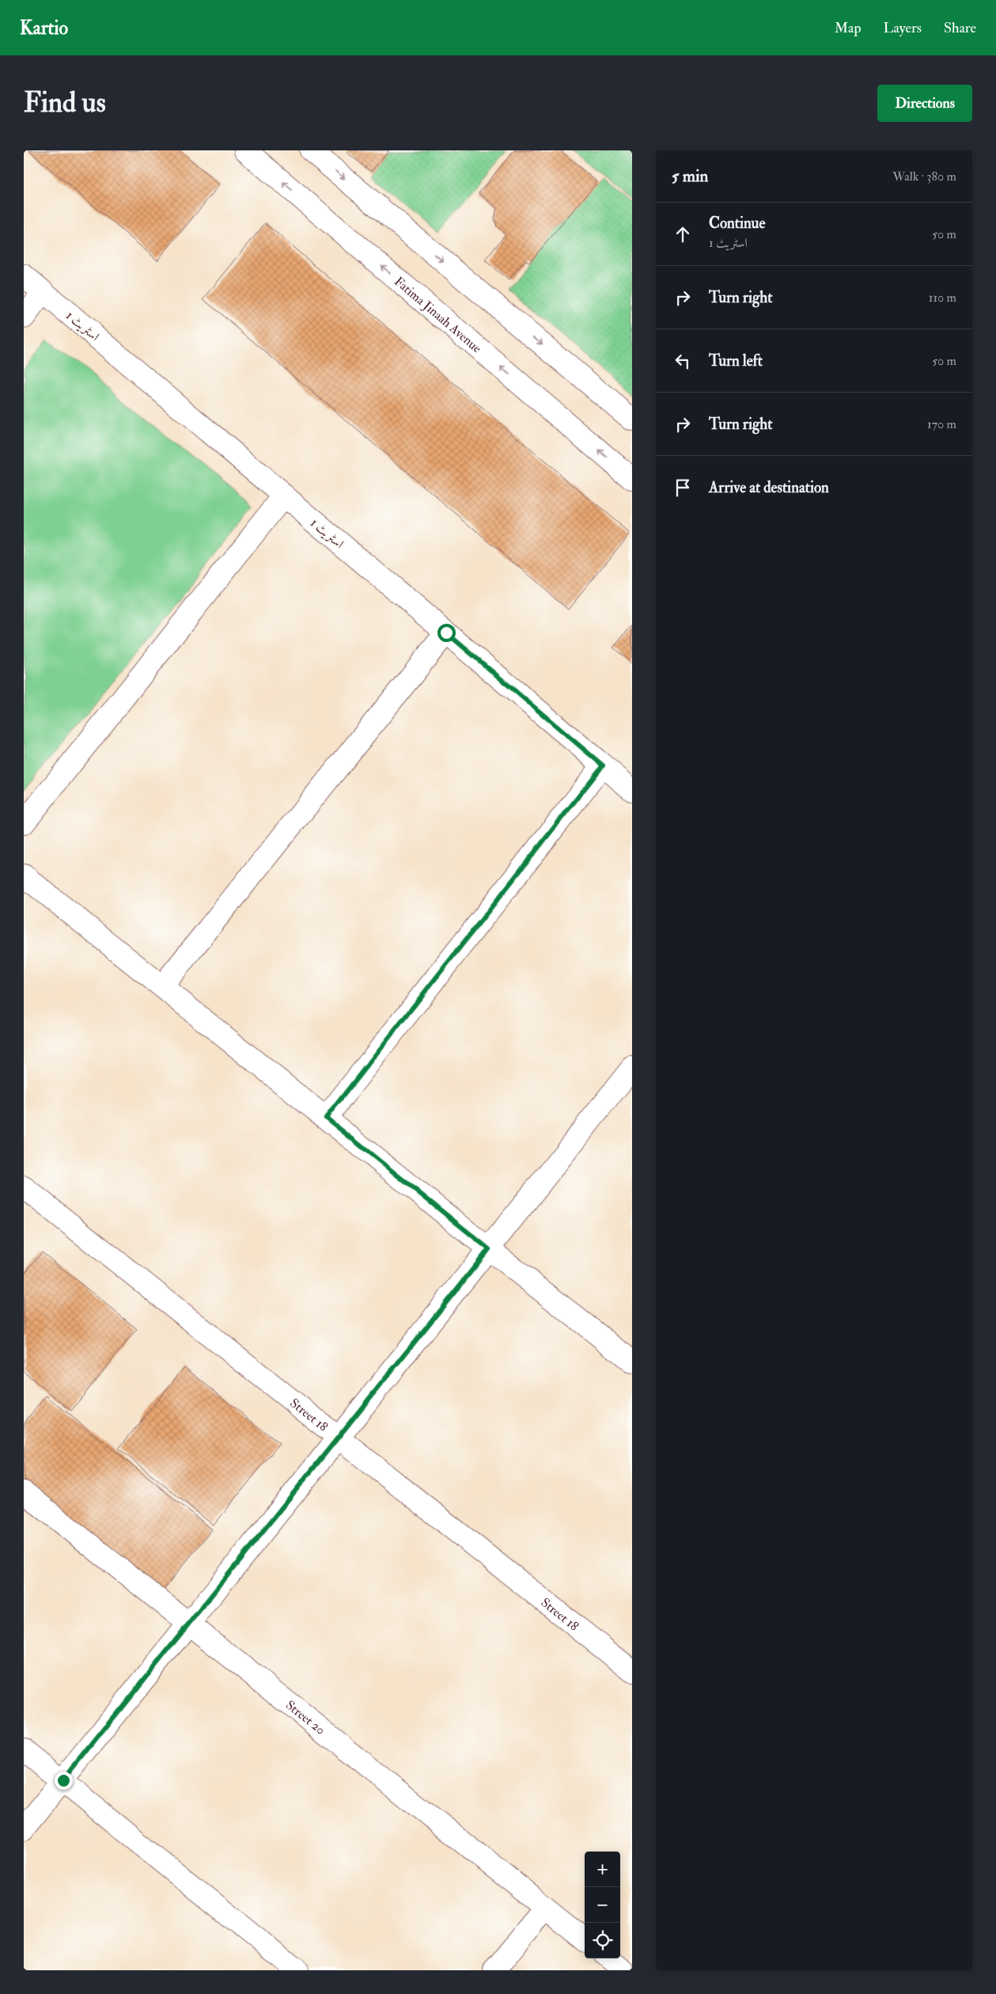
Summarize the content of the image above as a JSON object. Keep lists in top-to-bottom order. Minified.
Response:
{"streets":{"street":["Fatima Jinaah Avenue","اسٹریٹ 1","Street 18","Street 20"]},"page":{"header":"Kartio","nav":["Map","Layers","Share"],"buttons":"Directions","title":"Find us","heading":["5 min","Walk · 380 m"],"list":[["Continue","اسٹریٹ 1","50 m"],["Turn right","110 m"],["Turn left","50 m"],["Turn right","170 m"],"Arrive at destination"],"map_buttons":["+","−"]}}
